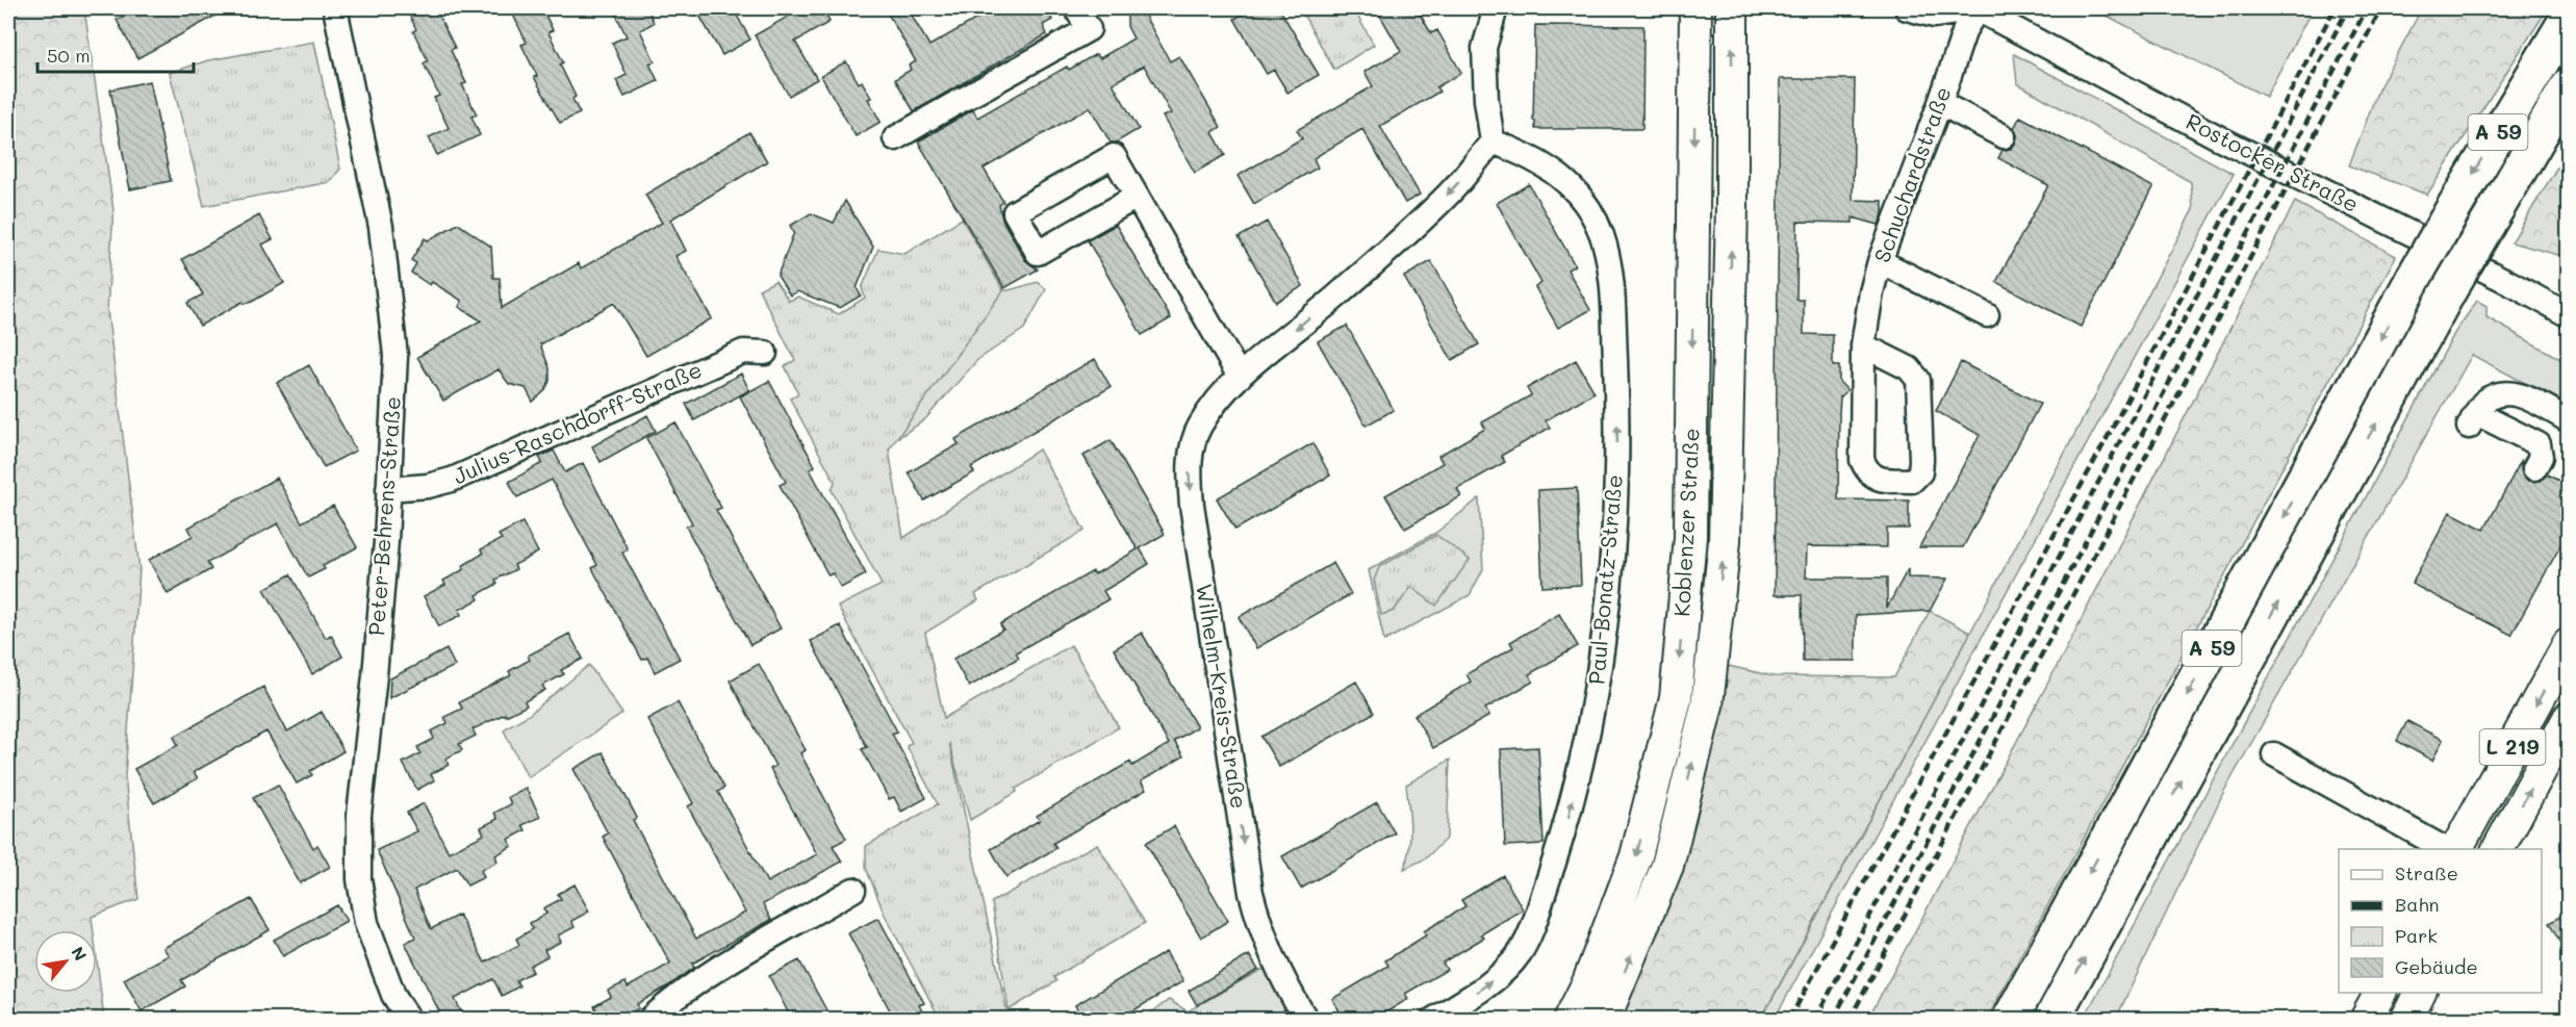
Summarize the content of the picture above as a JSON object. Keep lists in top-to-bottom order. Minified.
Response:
{"streets":{"highway":["A 59"],"main road":["Koblenzer Straße","L 219"],"street":["Rostocker Straße","Schuchardstraße","Julius-Raschdorff-Straße","Peter-Behrens-Straße","Paul-Bonatz-Straße","Wilhelm-Kreis-Straße"]},"crossings":[["Rostocker Straße","Schuchardstraße"],["Julius-Raschdorff-Straße","Peter-Behrens-Straße"],["Paul-Bonatz-Straße","Wilhelm-Kreis-Straße"]],"one_way":["Paul-Bonatz-Straße","Wilhelm-Kreis-Straße"],"legend":["Straße","Bahn","Park","Gebäude"],"scale_bar":"50 m","north":"top right"}
